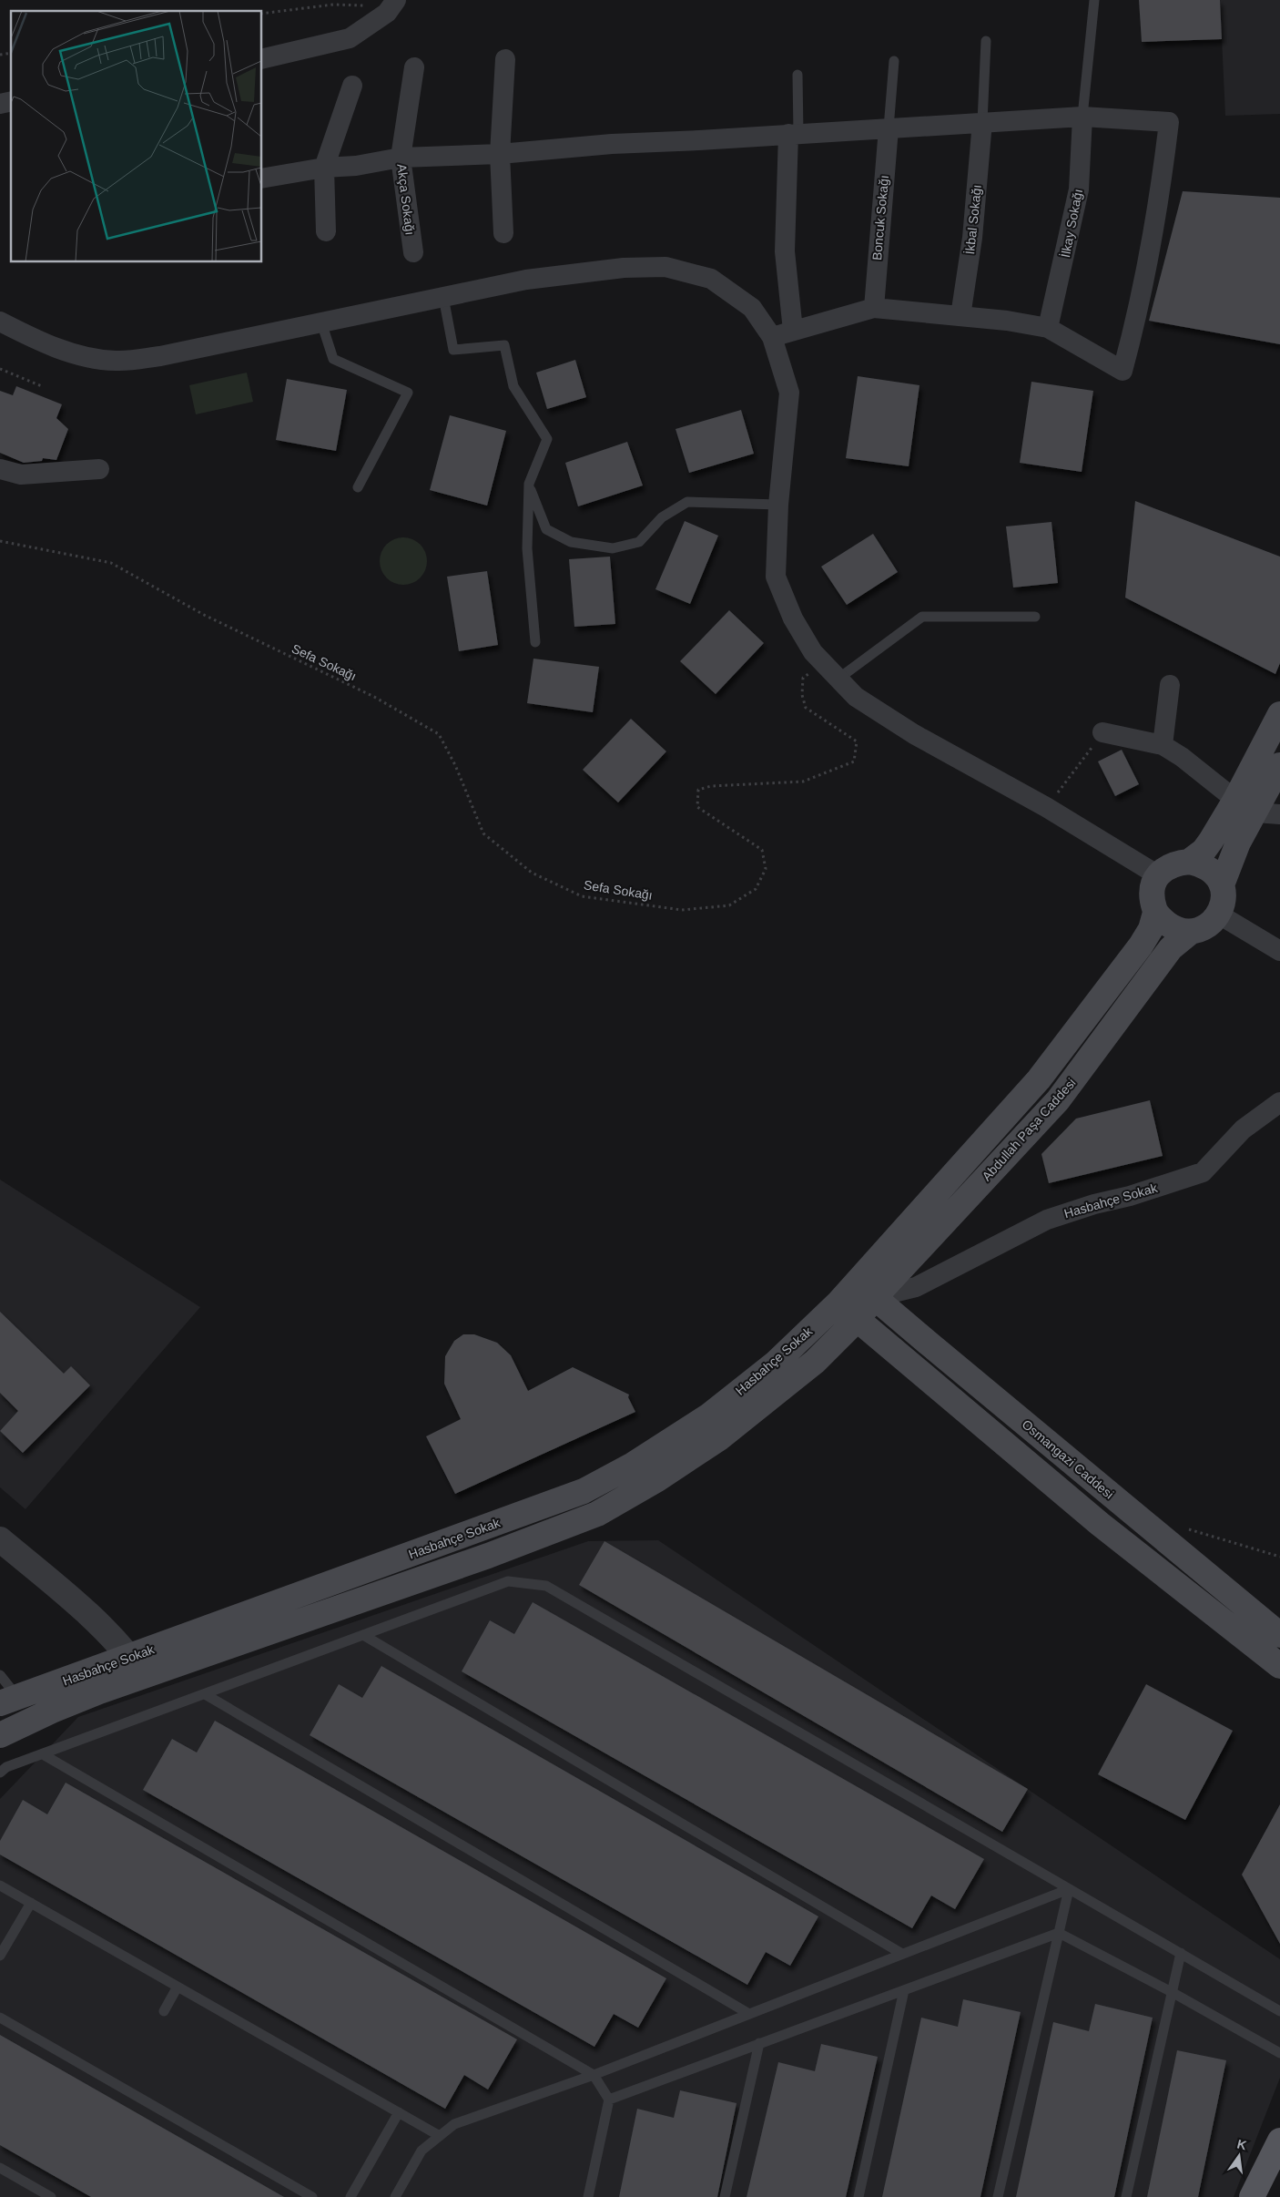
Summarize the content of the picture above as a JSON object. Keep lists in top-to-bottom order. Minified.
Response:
{"streets":{"main road":["Abdullah Paşa Caddesi","Hasbahçe Sokak","Osmangazi Caddesi"],"street":["Akça Sokağı","Boncuk Sokağı","İkbal Sokağı","İlkay Sokağı"],"path":["Sefa Sokağı"]},"crossings":[["Abdullah Paşa Caddesi","Hasbahçe Sokak"],["Abdullah Paşa Caddesi","Osmangazi Caddesi"],["Hasbahçe Sokak","Osmangazi Caddesi"]],"north":"top"}
